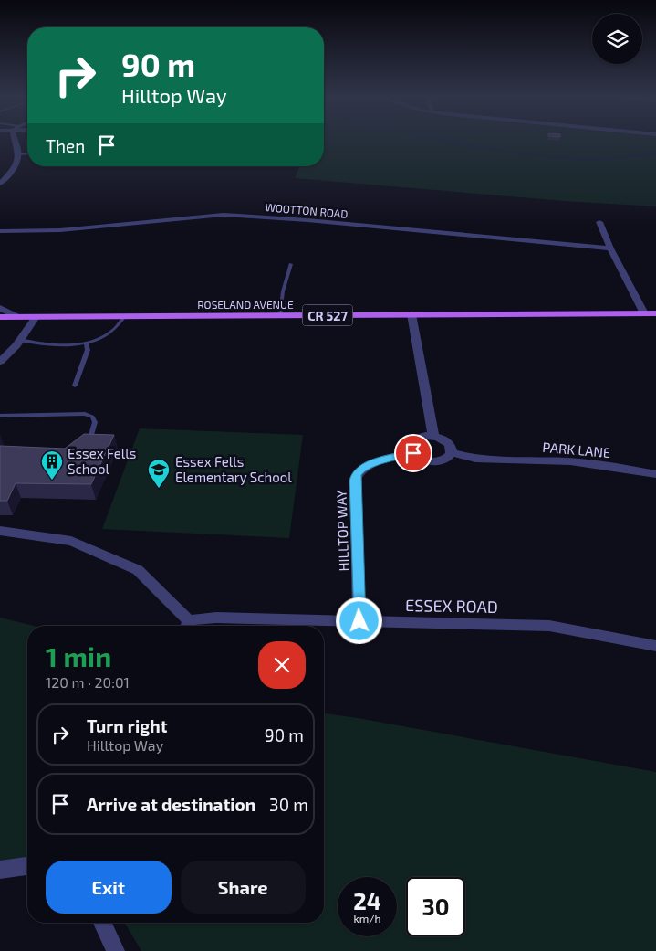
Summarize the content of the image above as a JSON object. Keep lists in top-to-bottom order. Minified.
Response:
{"streets":{"main road":["ROSELAND AVENUE","CR 527"],"street":["WOOTTON ROAD","PARK LANE","HILLTOP WAY","ESSEX ROAD"]},"crossings":[["PARK LANE","HILLTOP WAY"],["HILLTOP WAY","ESSEX ROAD"]],"places":{"building":["Essex Fells School"],"school or university":["Essex Fells Elementary School"]},"page":{"turn":["90 m","Hilltop Way"],"then":"Then","heading":["1 min","120 m · 20:01"],"list":[{"name":"Turn right","note":"Hilltop Way","value":"90 m"},{"name":"Arrive at destination","value":"30 m"}],"buttons":["Exit","Share"],"speed":"24 km/h","limit":"30"}}
